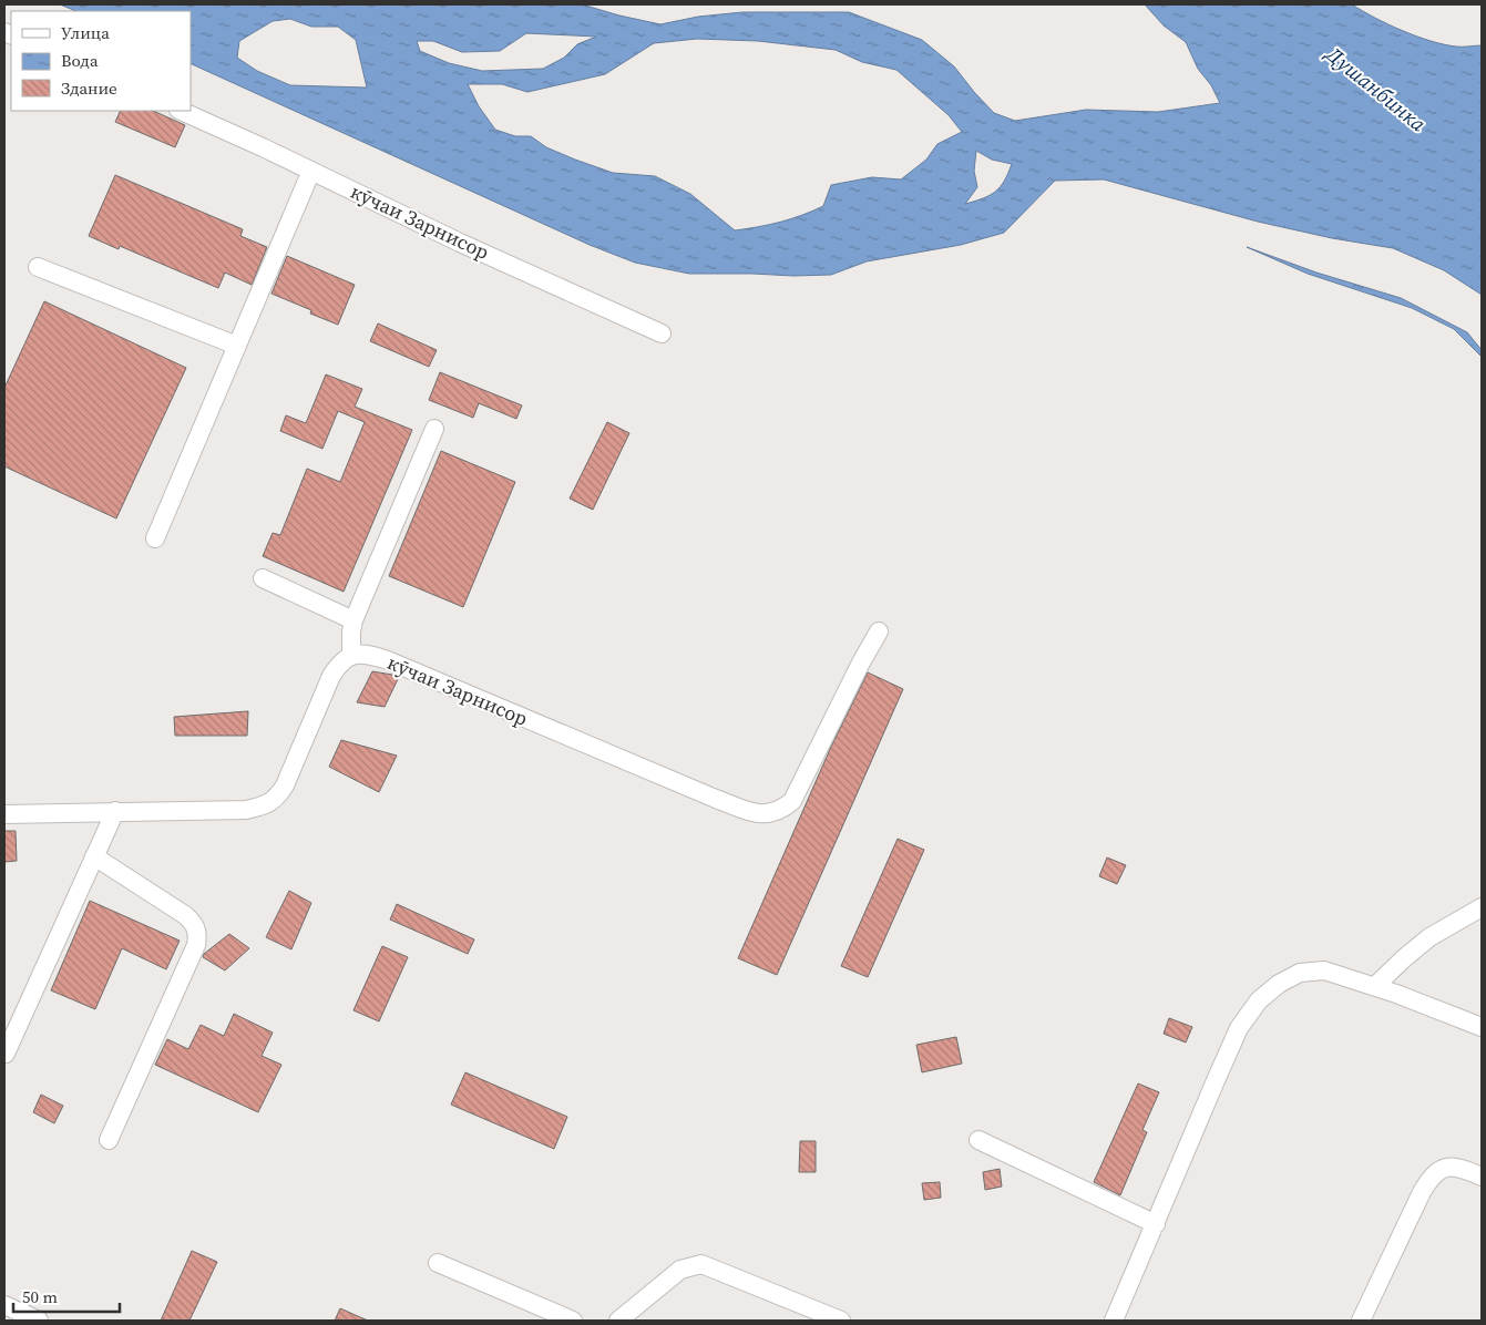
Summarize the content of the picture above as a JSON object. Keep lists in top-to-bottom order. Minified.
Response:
{"streets":{"lane":["кӯчаи Зарнисор"]},"water":["Душанбинка"],"legend":["Улица","Вода","Здание"],"scale_bar":"50 m"}
